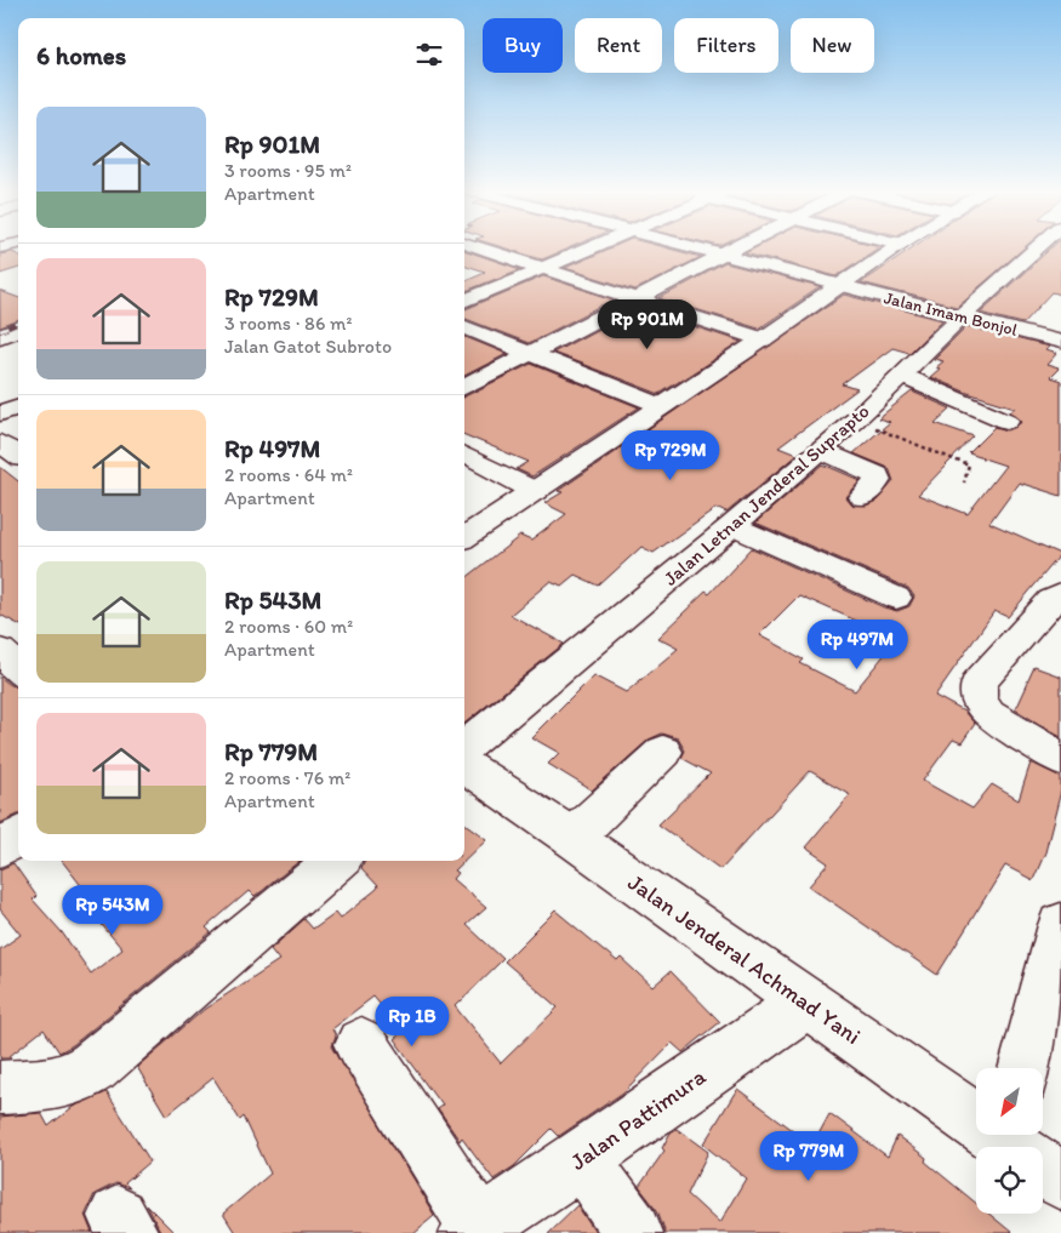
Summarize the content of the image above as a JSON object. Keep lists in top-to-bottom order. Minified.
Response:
{"streets":{"street":["Jalan Imam Bonjol","Jalan Letnan Jenderal Suprapto","Jalan Jenderal Achmad Yani","Jalan Pattimura"]},"crossings":[["Jalan Imam Bonjol","Jalan Letnan Jenderal Suprapto"],["Jalan Jenderal Achmad Yani","Jalan Pattimura"]],"north":"bottom left","page":{"chip":["Buy","Rent","Filters","New"],"heading":"6 homes","list":[{"name":"Rp 901M","note":"3 rooms · 95 m² · Apartment"},{"name":"Rp 729M","note":"3 rooms · 86 m² · Jalan Gatot Subroto"},{"name":"Rp 497M","note":"2 rooms · 64 m² · Apartment"},{"name":"Rp 543M","note":"2 rooms · 60 m² · Apartment"},{"name":"Rp 779M","note":"2 rooms · 76 m² · Apartment"}],"price":["Rp 901M","Rp 729M","Rp 497M","Rp 543M","Rp 1B","Rp 779M"]}}
